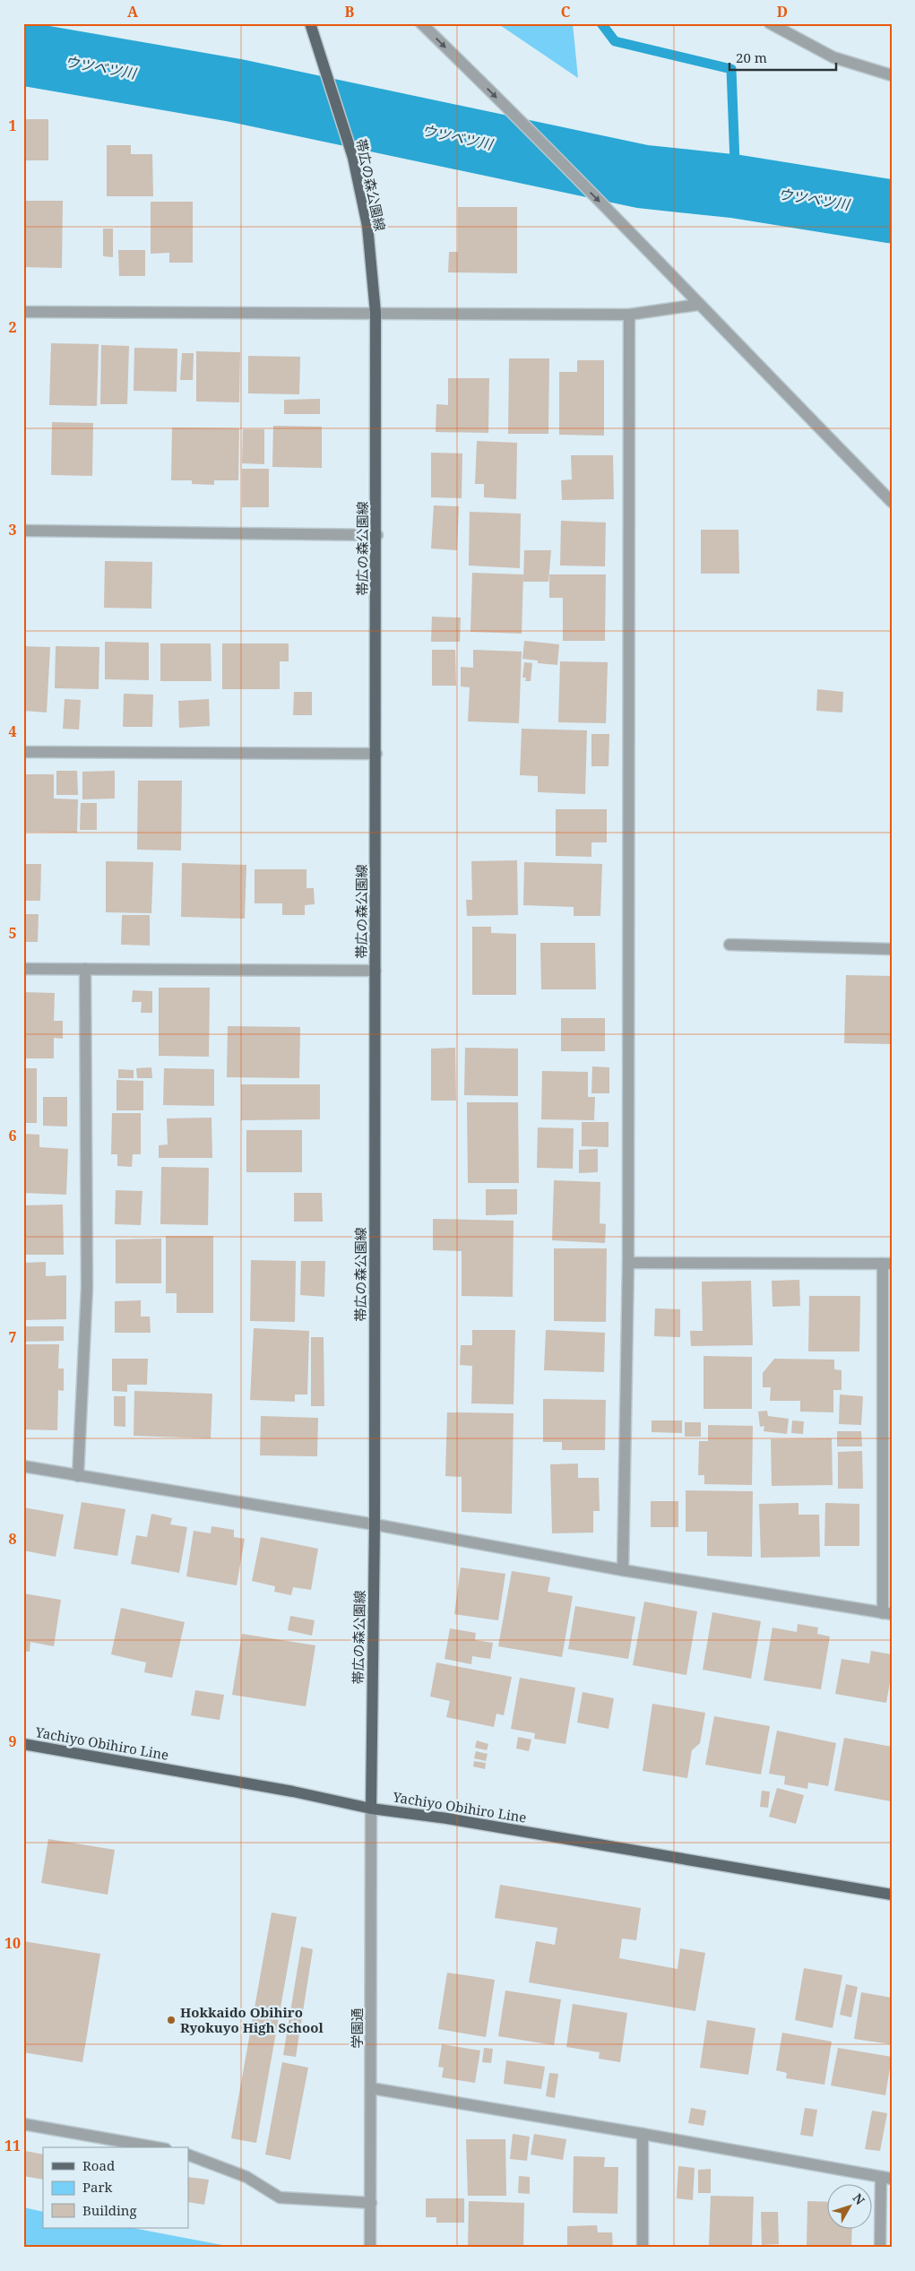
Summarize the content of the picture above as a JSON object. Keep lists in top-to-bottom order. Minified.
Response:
{"streets":{"main road":["帯広の森公園線","Yachiyo Obihiro Line"],"street":["学園通"]},"crossings":[["帯広の森公園線","Yachiyo Obihiro Line"],["帯広の森公園線","学園通"],["Yachiyo Obihiro Line","学園通"]],"water":["ウツベツ川"],"places":["Hokkaido Obihiro Ryokuyo High School"],"legend":["Road","Park","Building"],"scale_bar":"20 m","north":"top right","grid":{"columns":["A","B","C","D"],"rows":["1","2","3","4","5","6","7","8","9","10","11"]}}
